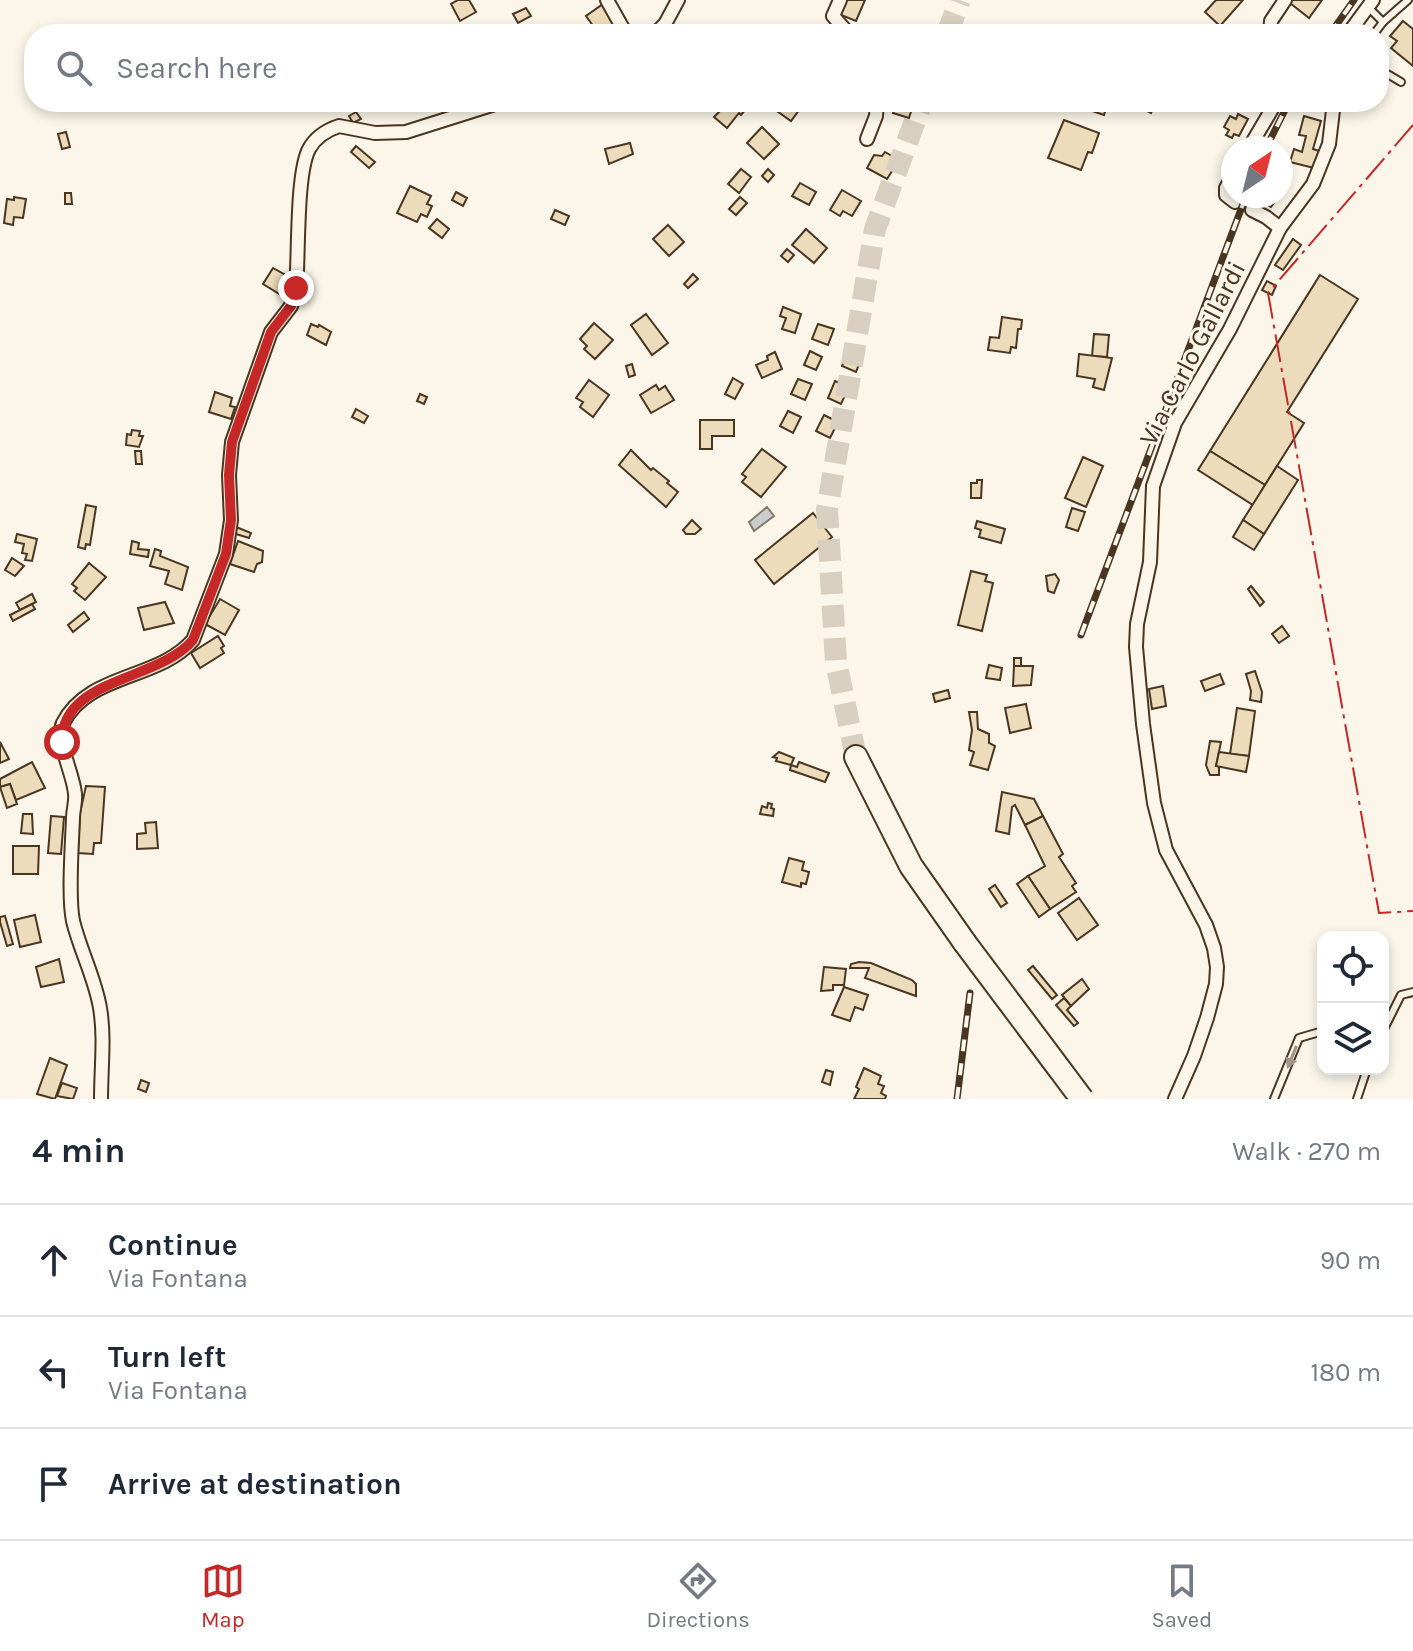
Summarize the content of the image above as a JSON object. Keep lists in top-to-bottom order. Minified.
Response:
{"streets":{"street":["Via Carlo Gallardi"]},"north":"top right","page":{"search":"Search here","heading":["4 min","Walk · 270 m"],"list":[["Continue","Via Fontana","90 m"],["Turn left","Via Fontana","180 m"],"Arrive at destination"],"nav":["Map","Directions","Saved"]}}
